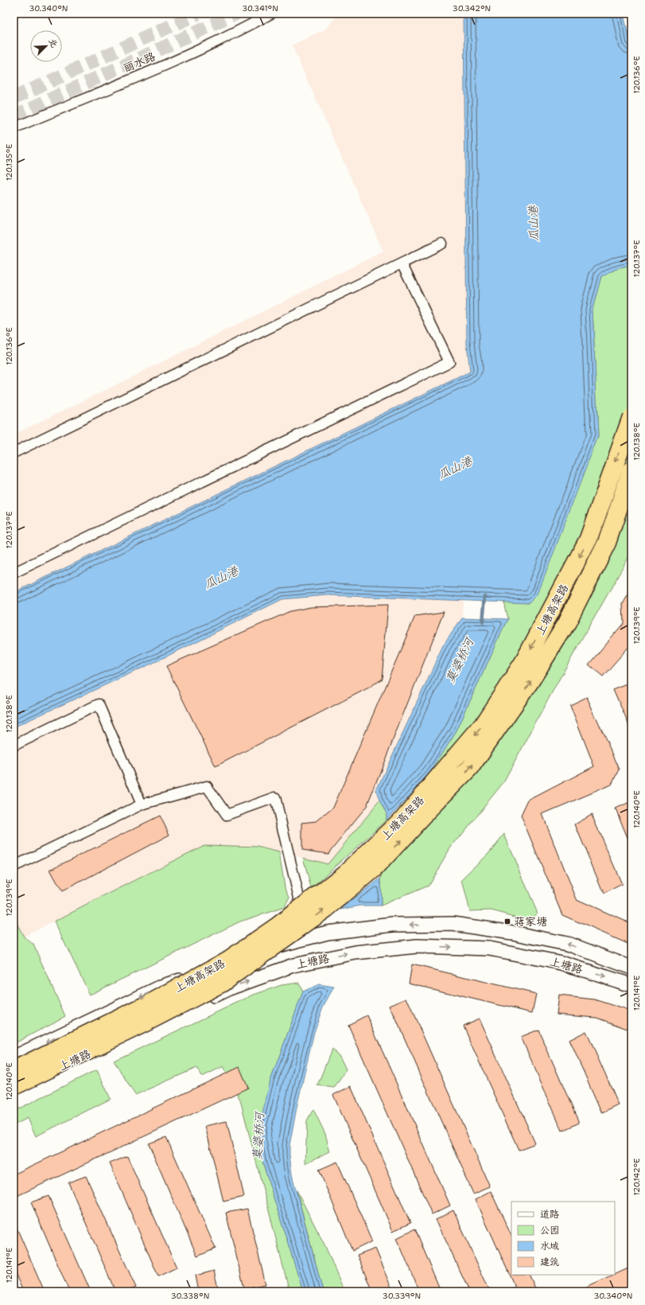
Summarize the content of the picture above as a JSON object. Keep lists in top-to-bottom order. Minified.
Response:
{"streets":{"highway":["上塘高架路"],"main road":["上塘路"],"street":["丽水路"]},"water":["瓜山港","莫婆桥河"],"places":{"transit":["蒋家塘"]},"legend":["道路","公园","水域","建筑"],"north":"top right","coordinates":["30.340°N","30.341°N","30.342°N","120.136°E","120.135°E","120.137°E","120.138°E","120.139°E","120.140°E","120.141°E","120.142°E","30.338°N","30.339°N"]}
